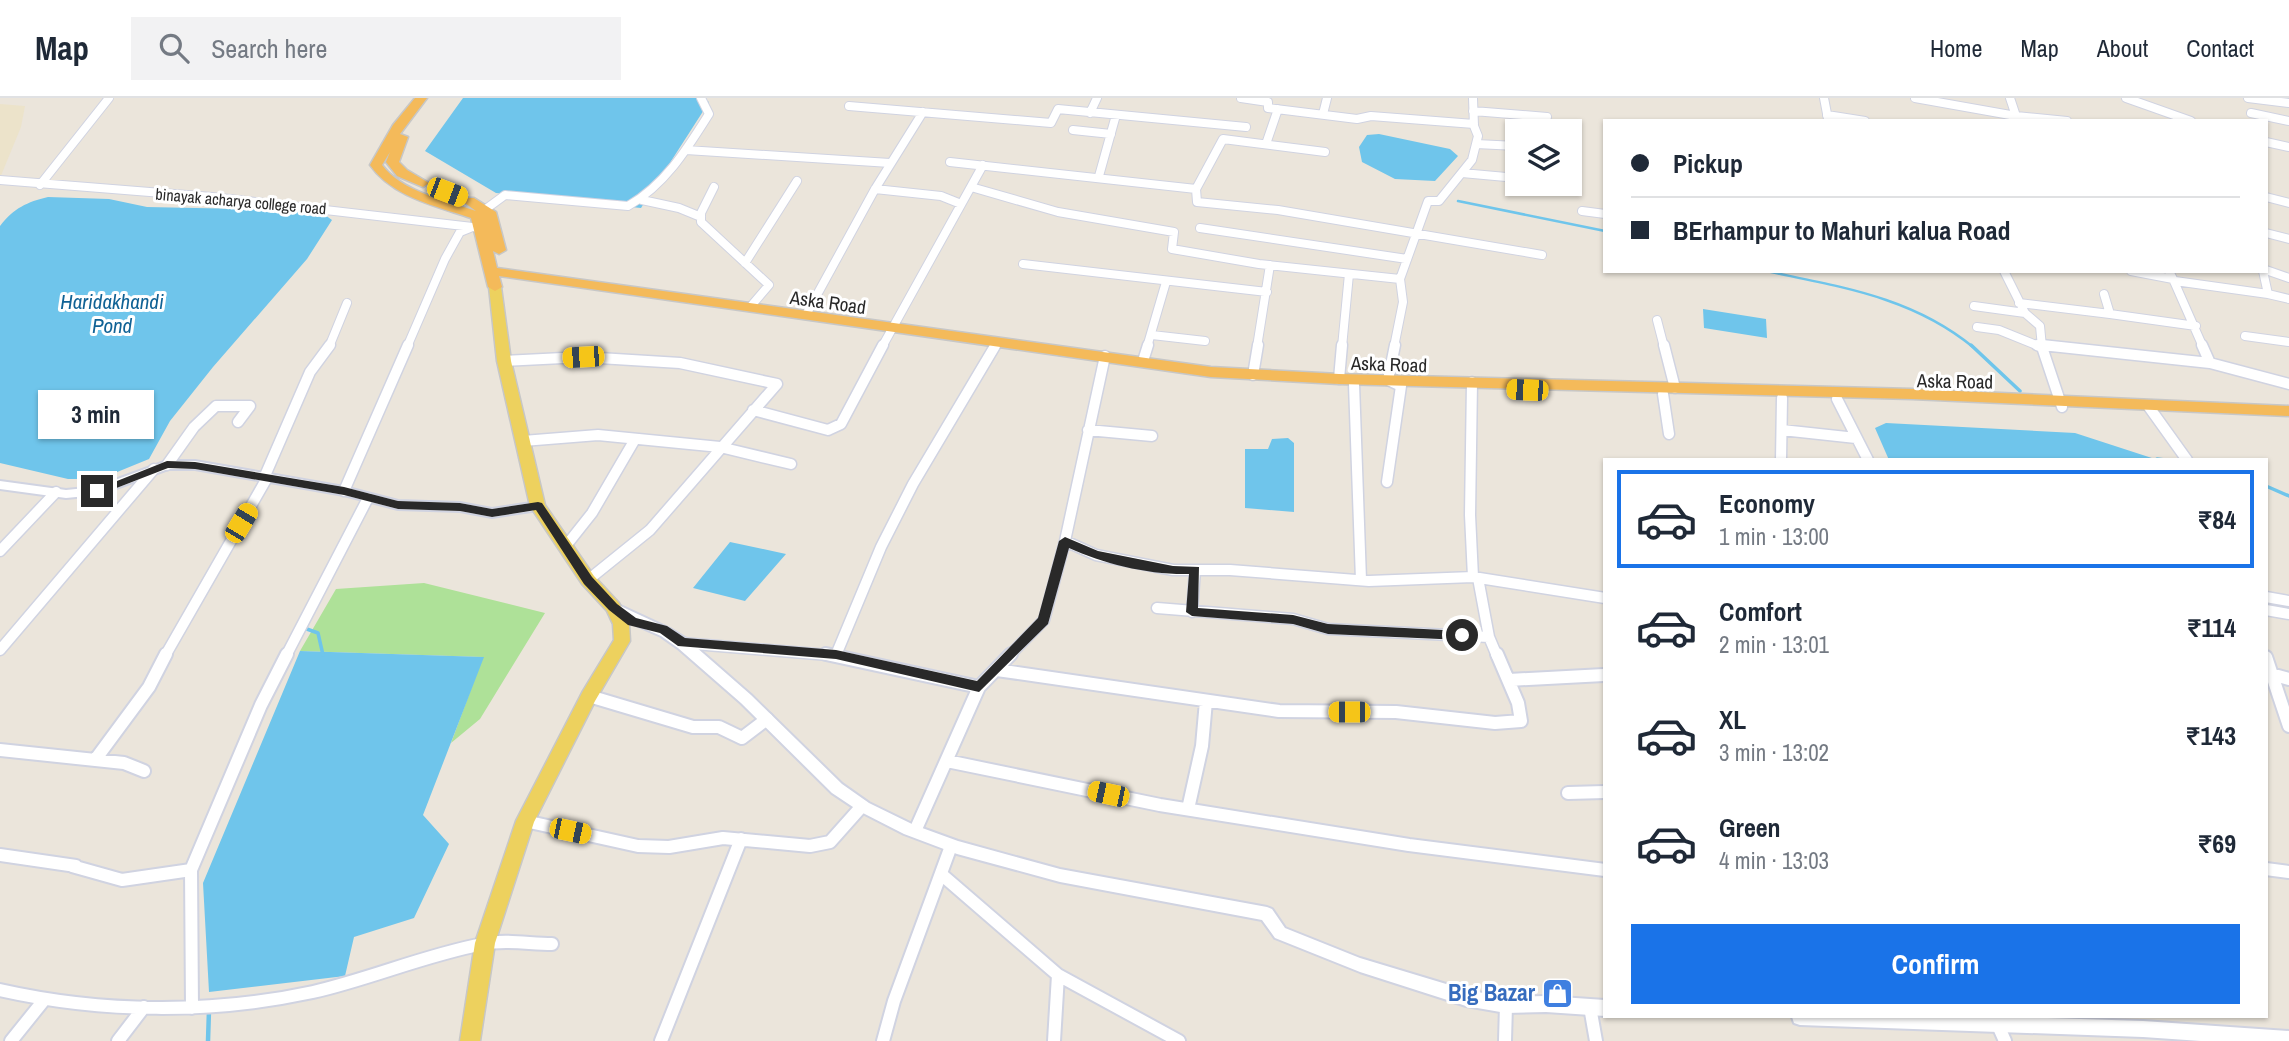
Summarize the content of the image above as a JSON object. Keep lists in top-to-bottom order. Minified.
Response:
{"streets":{"highway":["Aska Road"],"street":["binayak acharya college road"]},"water":["Haridakhandi Pond"],"places":{"shop":["Big Bazar"]},"page":{"header":"Map","search":"Search here","nav":["Home","Map","About","Contact"],"banner":["Pickup","BErhampur to Mahuri kalua Road"],"bubble":"3 min","list":[{"name":"Economy","note":"1 min · 13:00","value":"₹84"},{"name":"Comfort","note":"2 min · 13:01","value":"₹114"},{"name":"XL","note":"3 min · 13:02","value":"₹143"},{"name":"Green","note":"4 min · 13:03","value":"₹69"}],"buttons":"Confirm"}}
